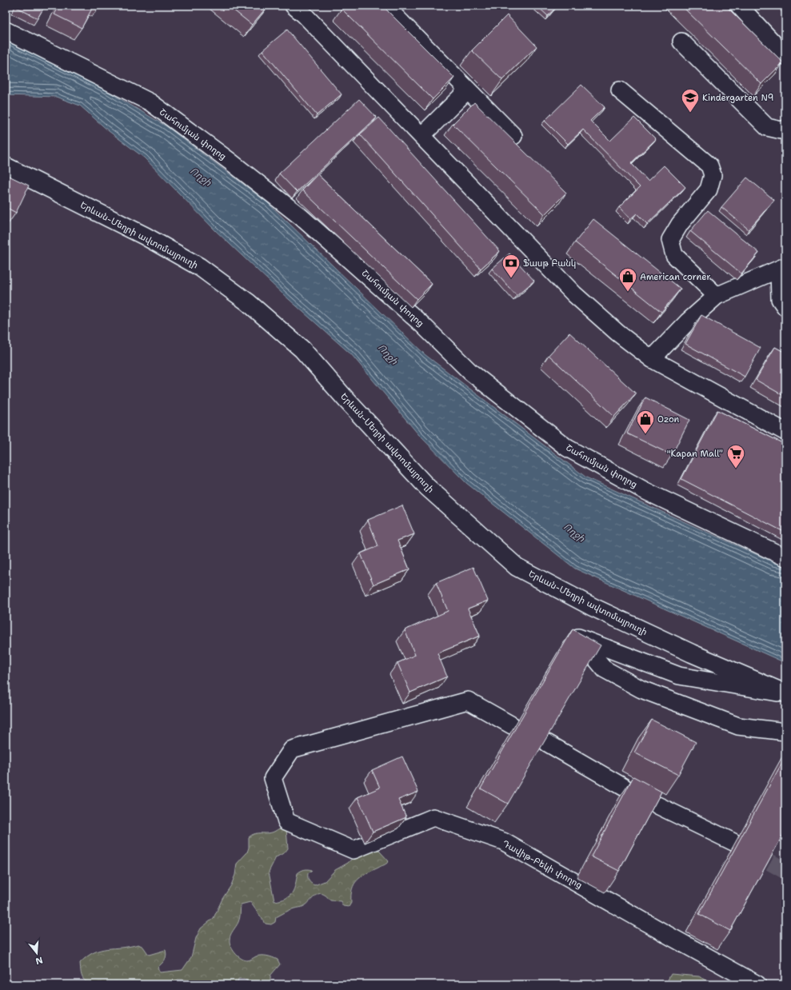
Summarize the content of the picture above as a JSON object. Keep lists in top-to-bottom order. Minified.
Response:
{"streets":{"highway":["Երևան-Մեղրի ավտոմայրուղի"],"street":["Շահումյան փողոց","Դավիթ-Բեկի փողոց"]},"water":["Ողջի"],"places":{"school or university":["Kindergarten N9"],"bank":["Ֆասթ Բանկ"],"shop":["American corner","Ozon"],"supermarket":["\"Kapan Mall\""]},"north":"bottom"}
